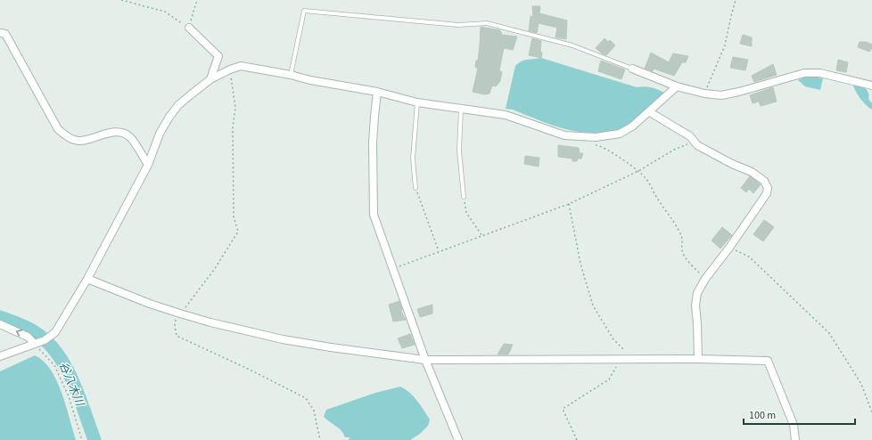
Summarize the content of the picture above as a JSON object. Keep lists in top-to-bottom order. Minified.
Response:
{"water":["谷八木川"],"scale_bar":"100 m"}
